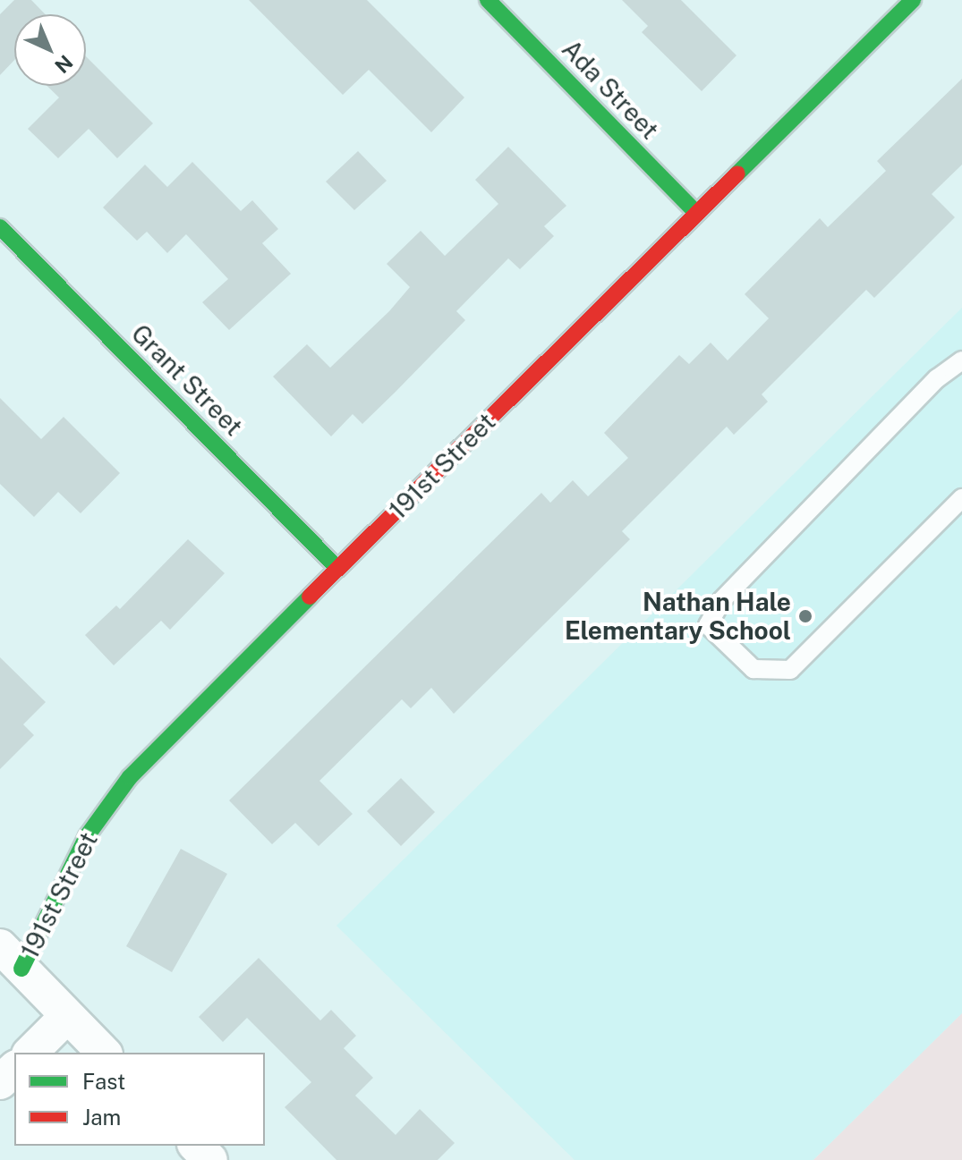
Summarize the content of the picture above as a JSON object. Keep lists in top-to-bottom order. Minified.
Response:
{"streets":{"street":["Ada Street","Grant Street","191st Street"]},"crossings":[["Ada Street","191st Street"],["Grant Street","191st Street"]],"places":["Nathan Hale Elementary School"],"legend":["Fast","Jam"],"north":"bottom right"}
